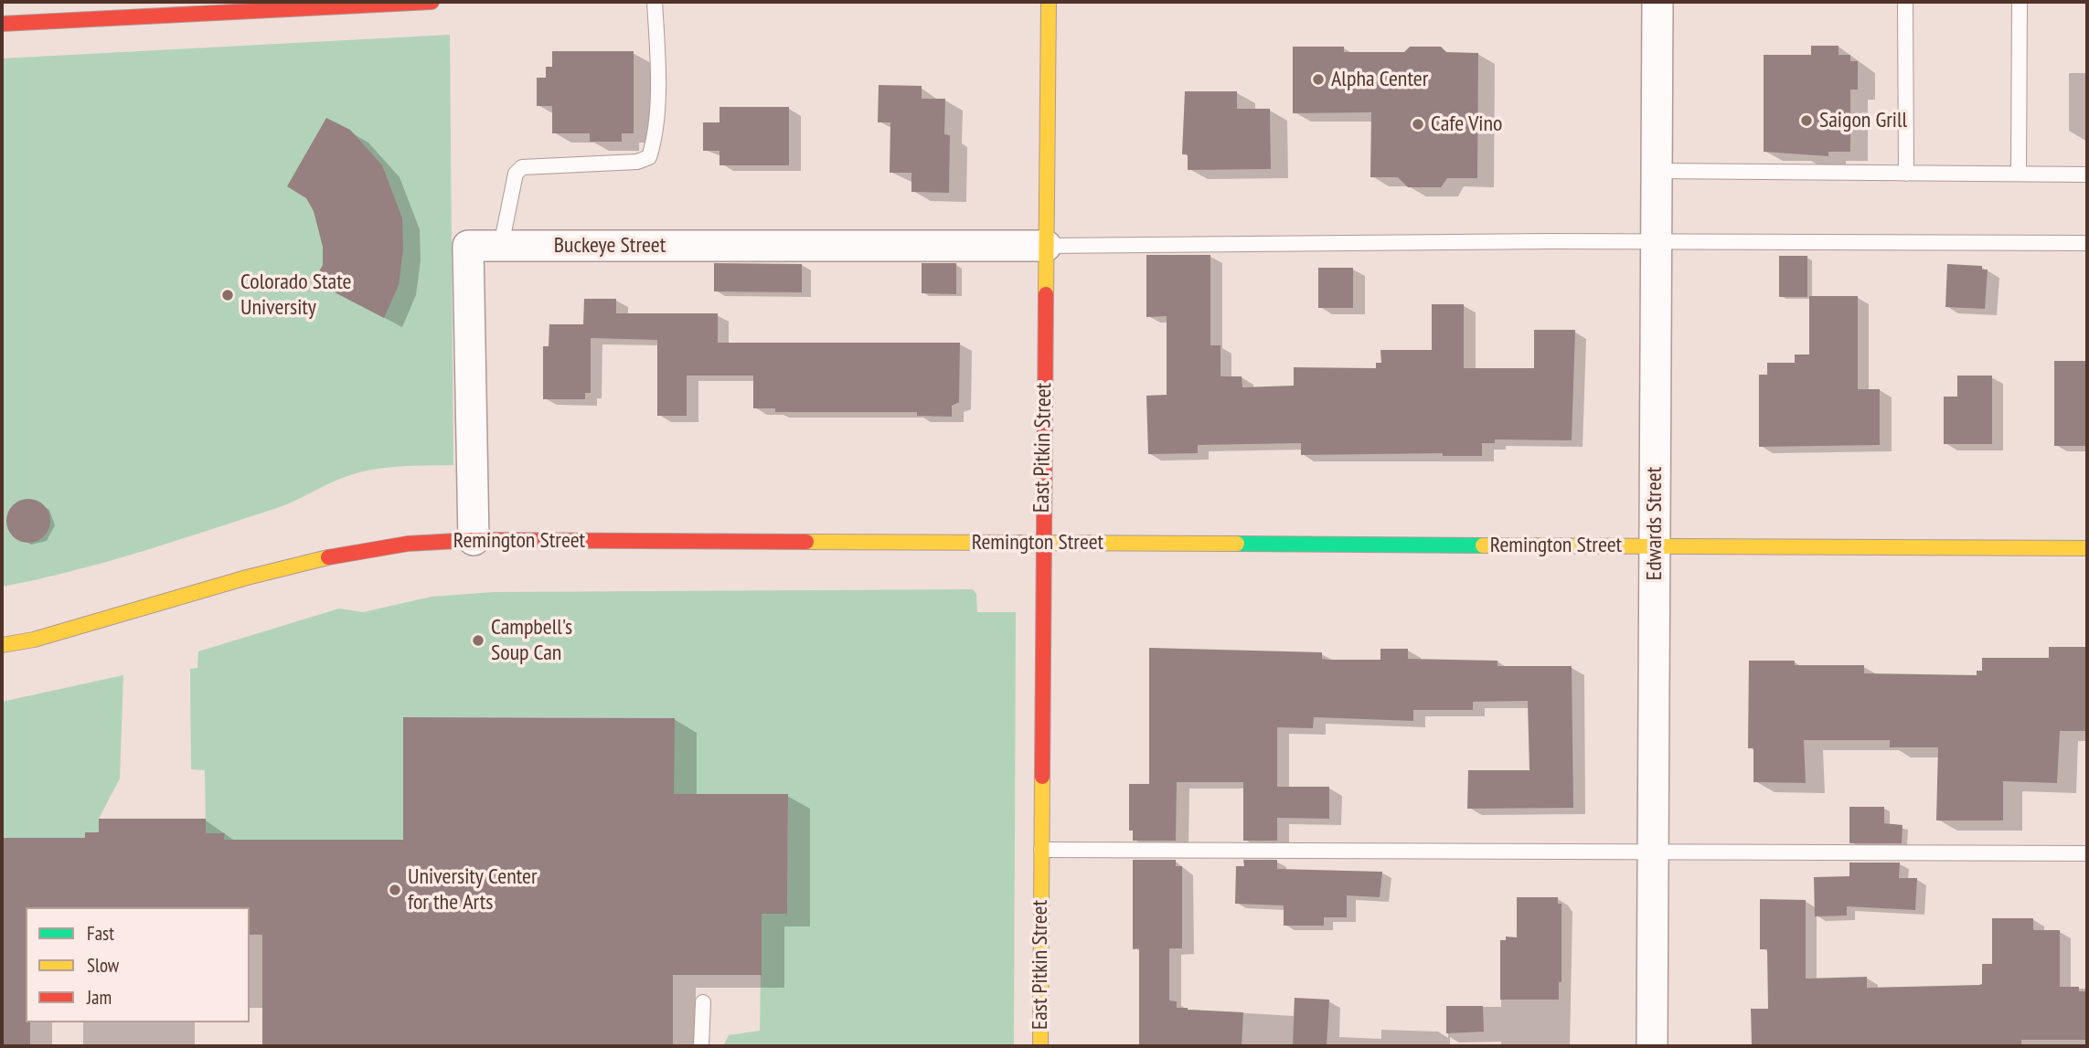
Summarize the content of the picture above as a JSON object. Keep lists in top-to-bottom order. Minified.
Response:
{"streets":{"main road":["East Pitkin Street","Remington Street"],"street":["Buckeye Street","Edwards Street"]},"crossings":[["Buckeye Street","East Pitkin Street"],["Buckeye Street","Remington Street"],["East Pitkin Street","Remington Street"],["Edwards Street","Remington Street"]],"places":["Alpha Center","Saigon Grill","Cafe Vino","Colorado State University","Campbell's Soup Can","University Center for the Arts"],"legend":["Fast","Slow","Jam"]}
